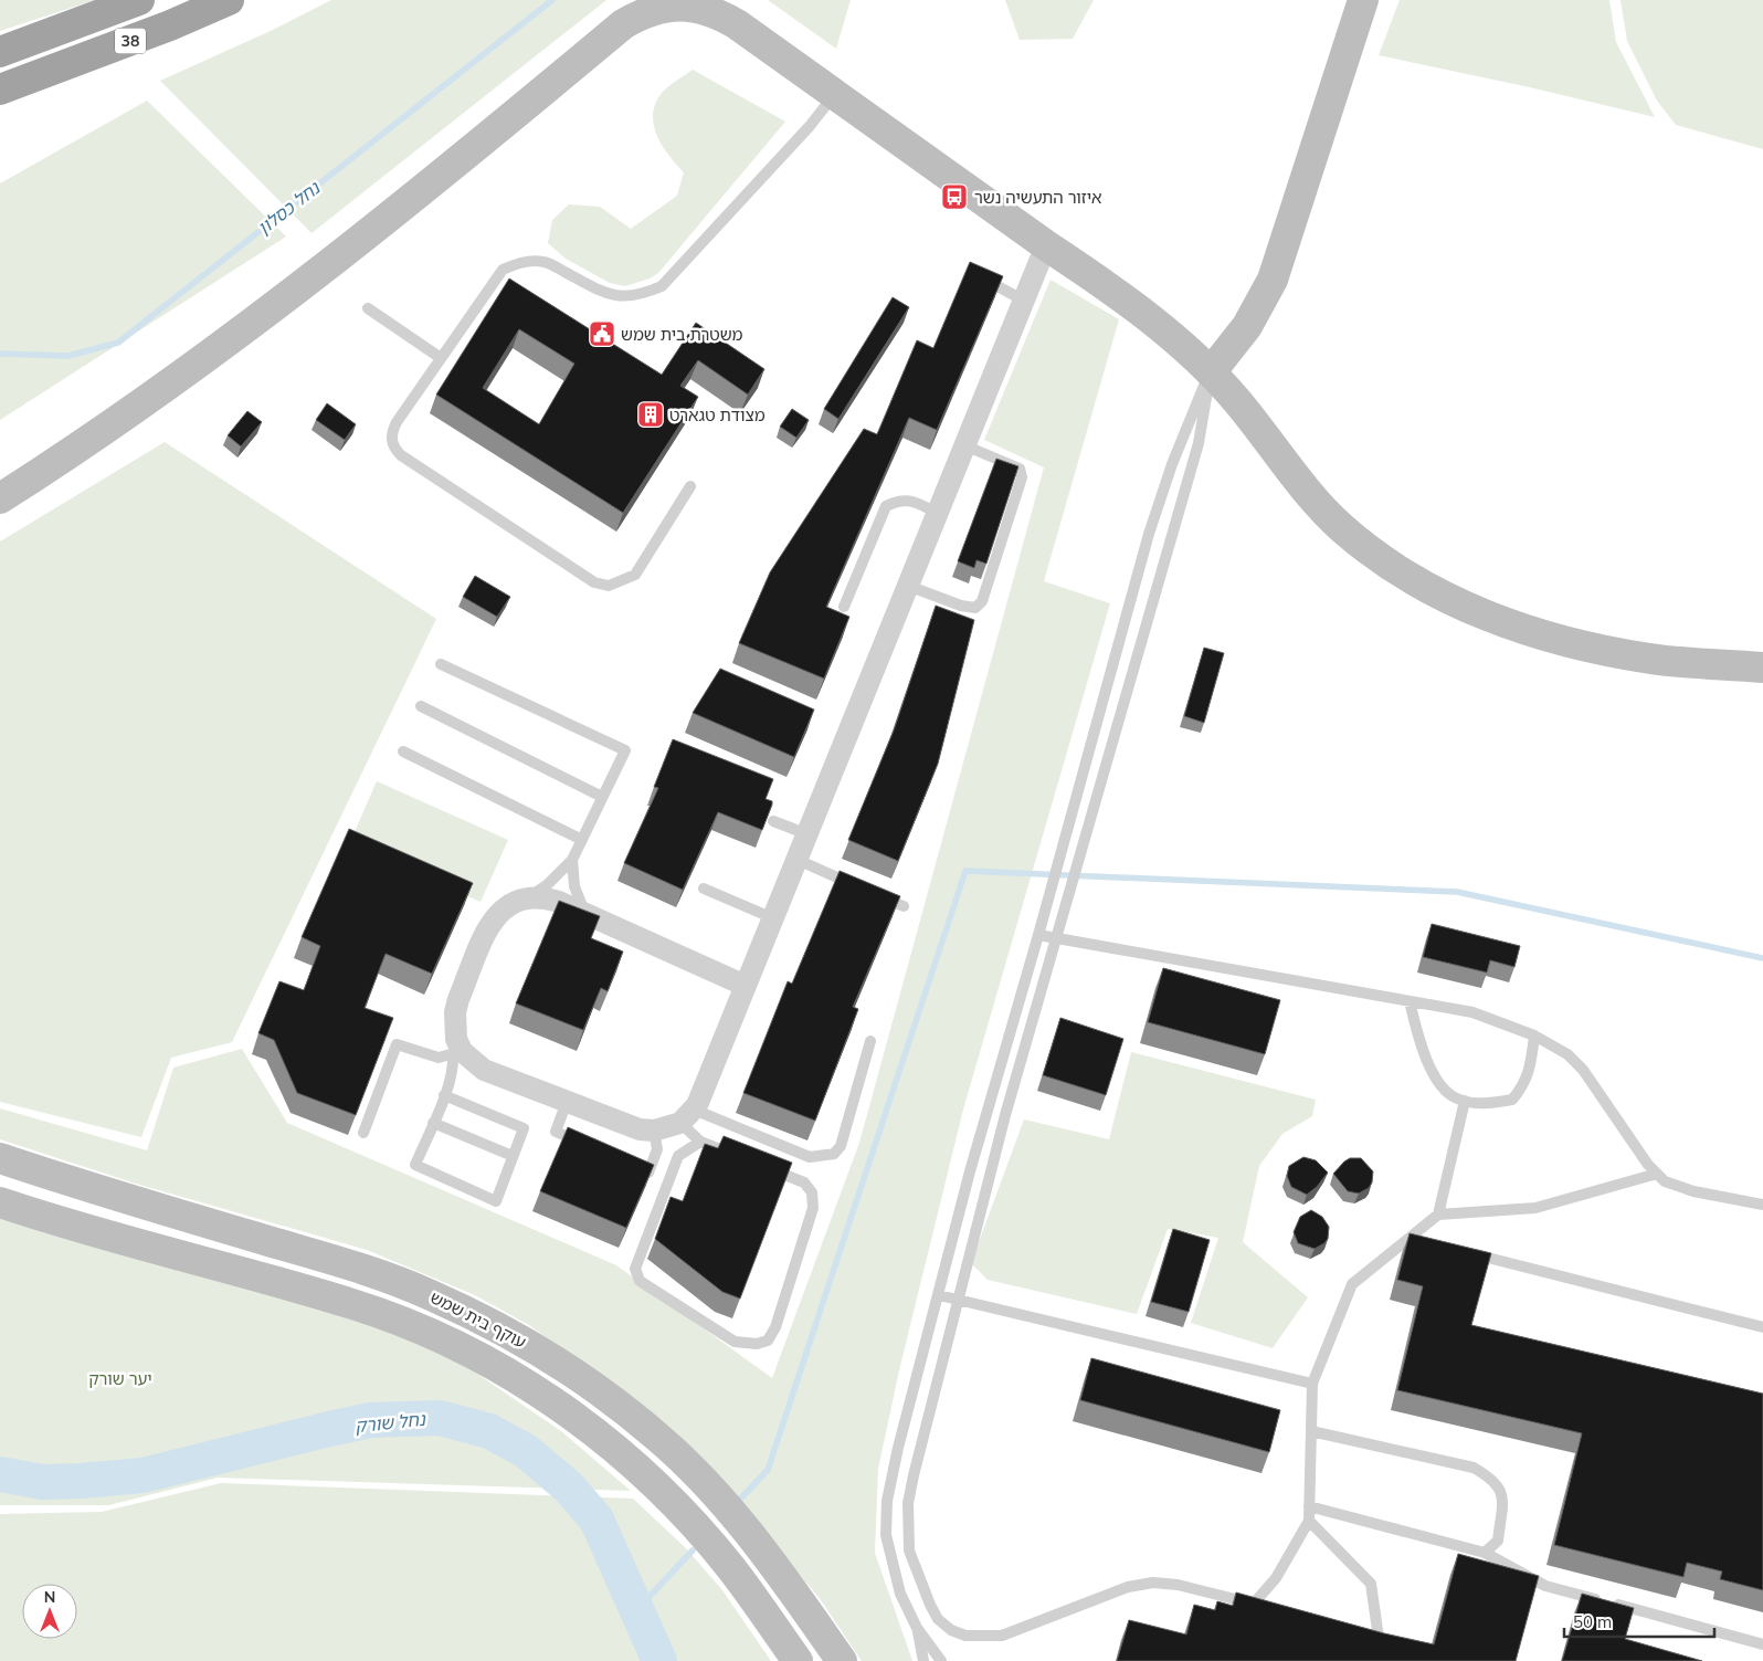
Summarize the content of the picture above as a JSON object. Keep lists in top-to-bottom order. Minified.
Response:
{"streets":{"highway":["38"],"main road":["עוקף בית שמש"]},"water":["נחל כסלון","נחל שורק"],"parks":["יער שורק"],"places":{"bus stop":["איזור התעשיה נשר"],"public building":["משטרת בית שמש"],"building":["מצודת טגארט"]},"scale_bar":"50 m","north":"top"}
